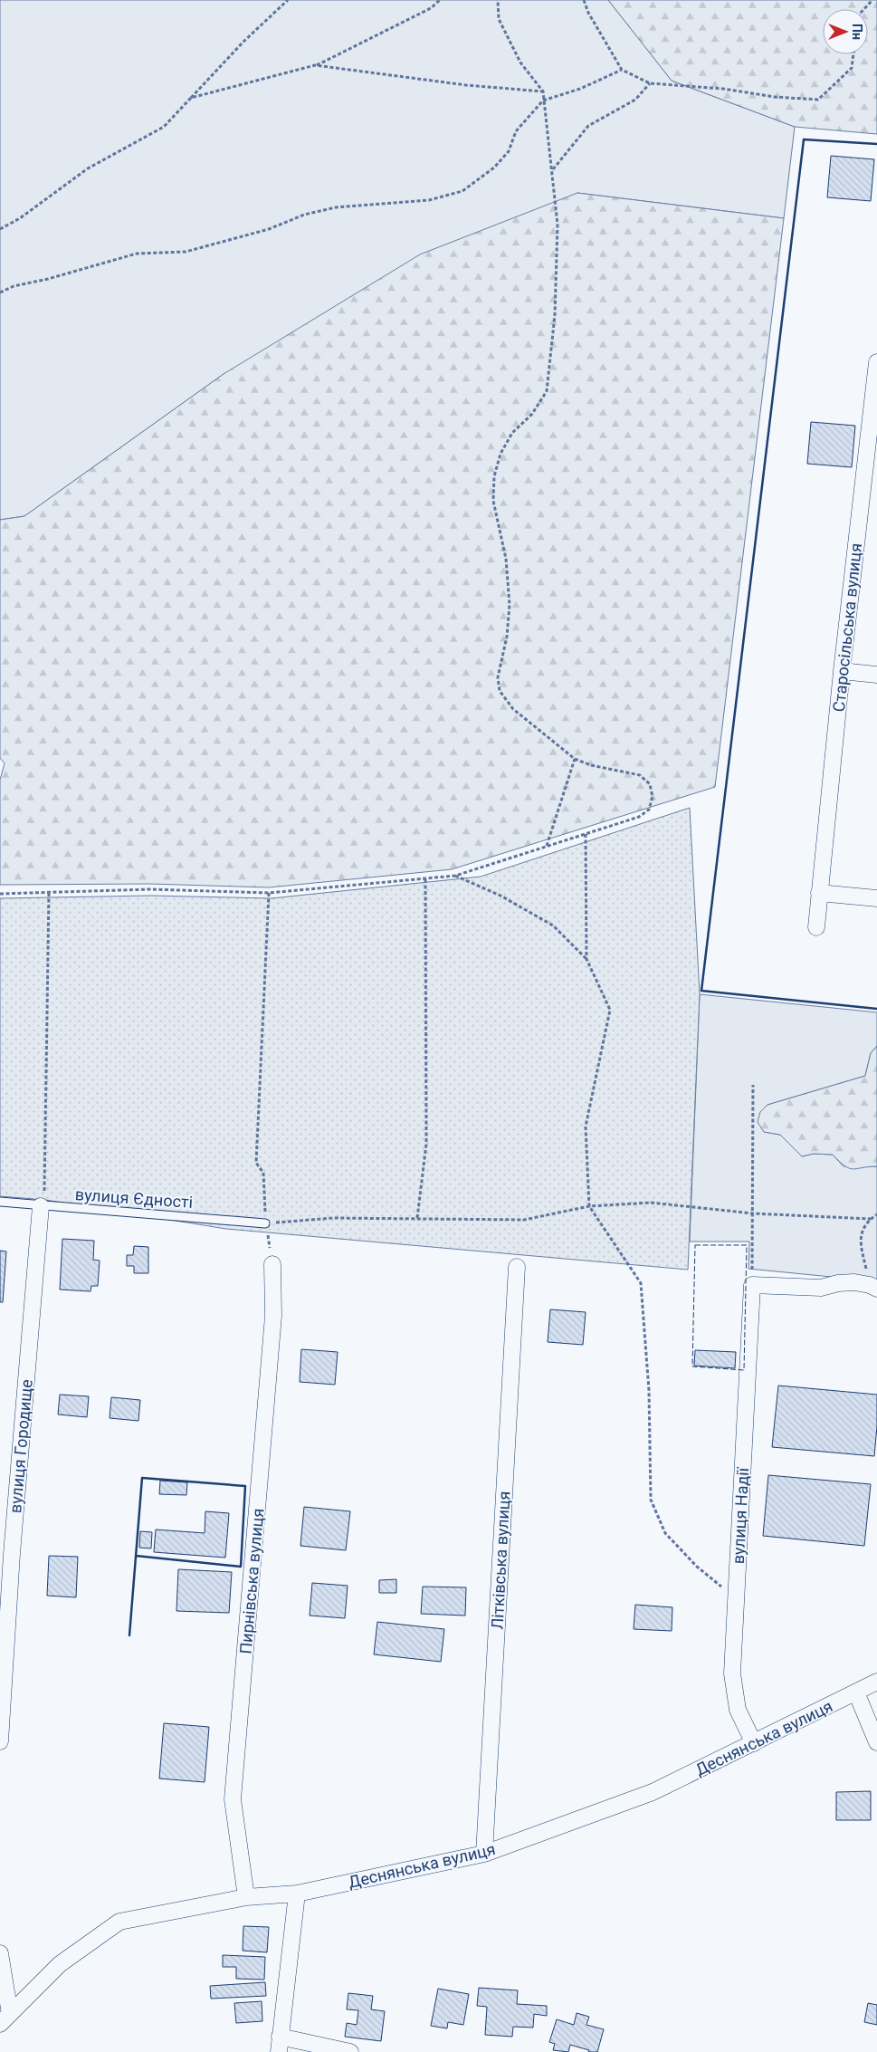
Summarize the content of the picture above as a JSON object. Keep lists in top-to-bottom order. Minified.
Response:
{"streets":{"street":["Старосільська вулиця","вулиця Городище","вулиця Надії","Літківська вулиця","Пирнівська вулиця","Деснянська вулиця"],"lane":["вулиця Єдності"]},"crossings":[["вулиця Єдності","вулиця Городище"],["вулиця Надії","Деснянська вулиця"],["Літківська вулиця","Деснянська вулиця"],["Пирнівська вулиця","Деснянська вулиця"]],"north":"right"}
